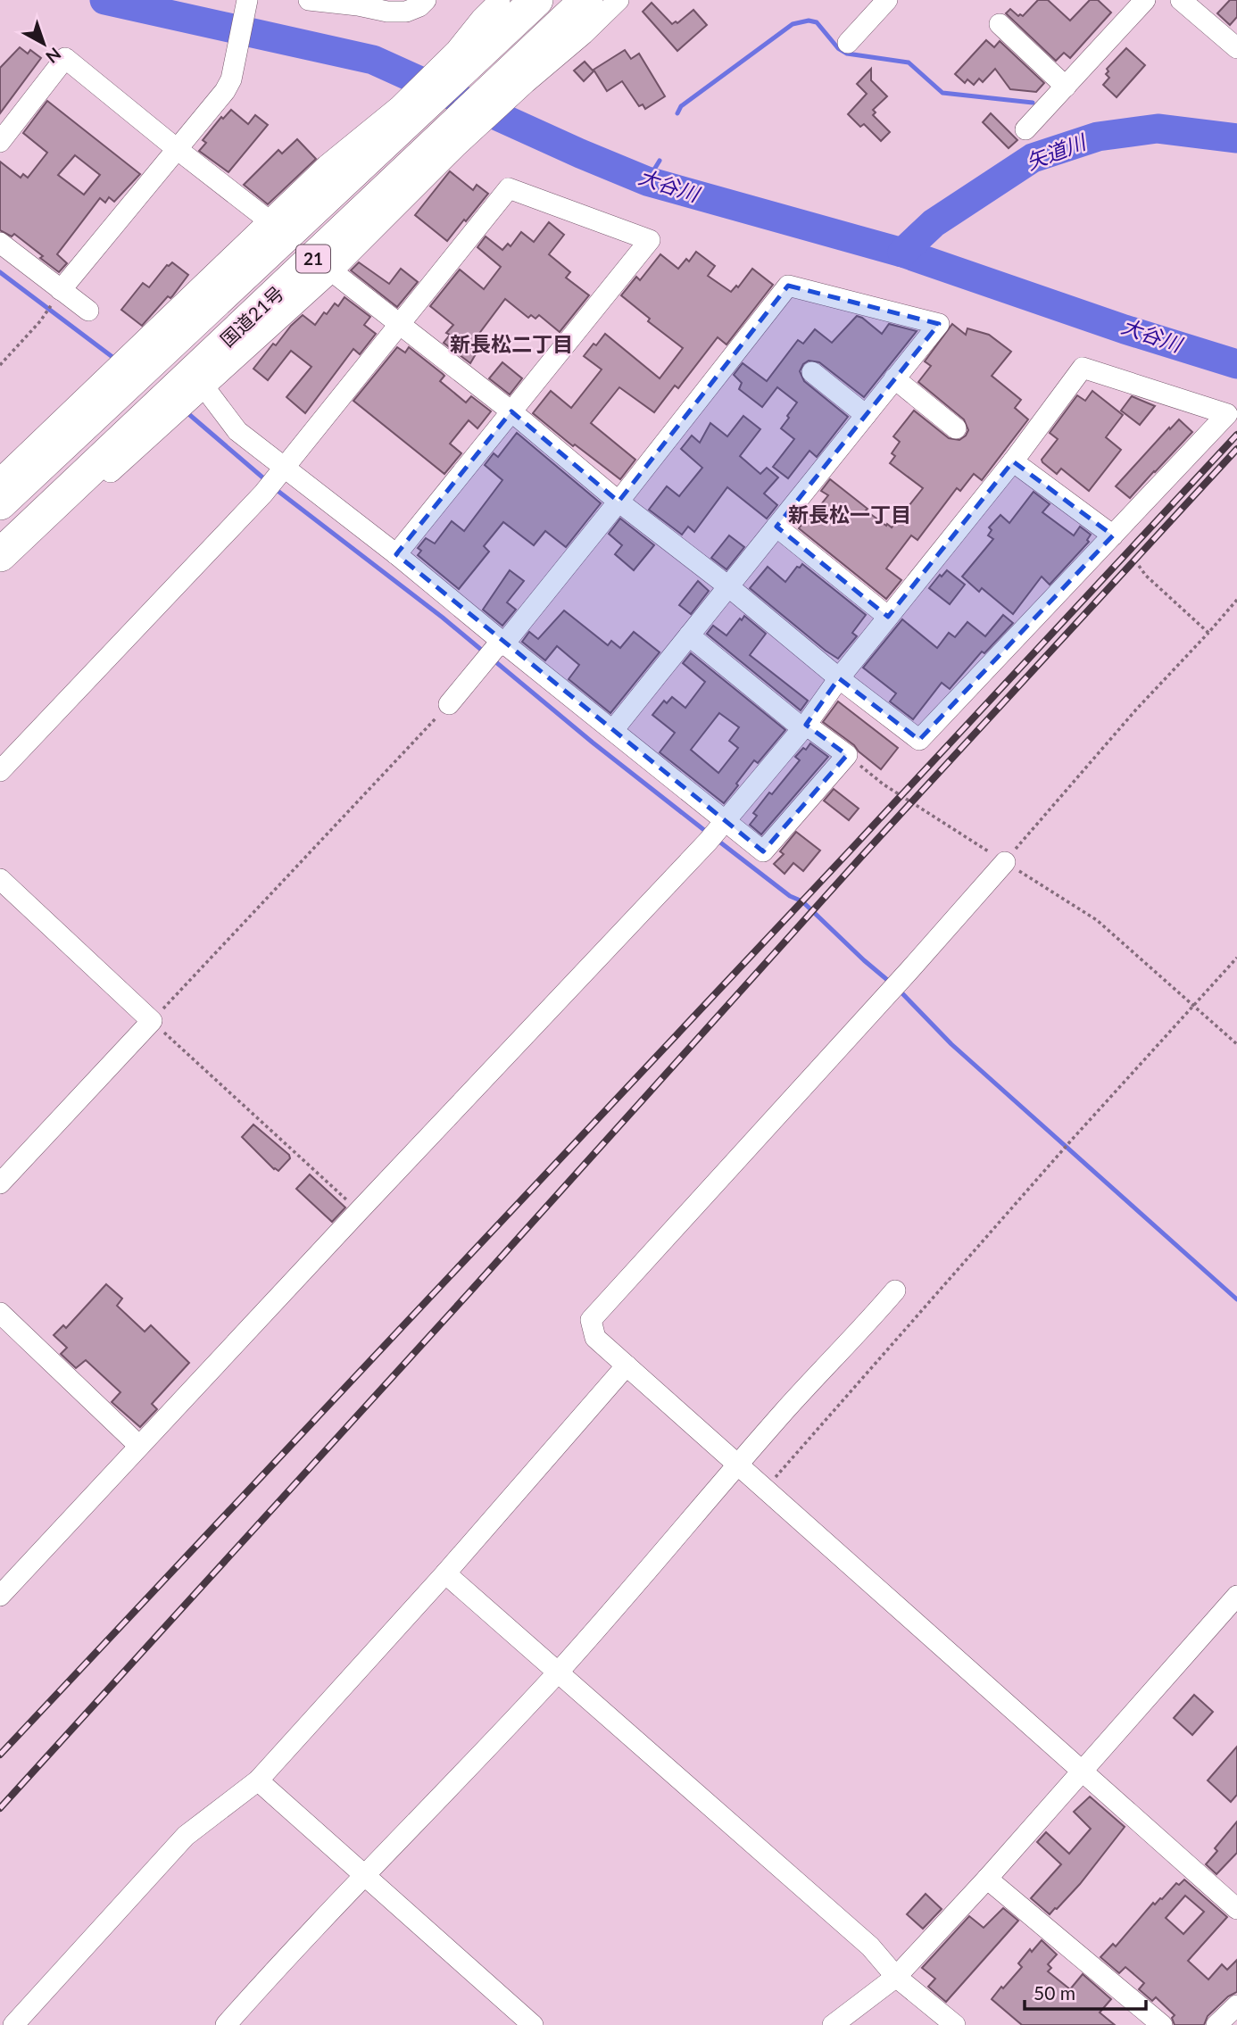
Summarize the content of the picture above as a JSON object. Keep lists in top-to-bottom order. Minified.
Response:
{"streets":{"highway":["21","国道21号"]},"districts":["新長松二丁目","新長松一丁目"],"water":["矢道川","大谷川"],"scale_bar":"50 m","north":"bottom right"}
